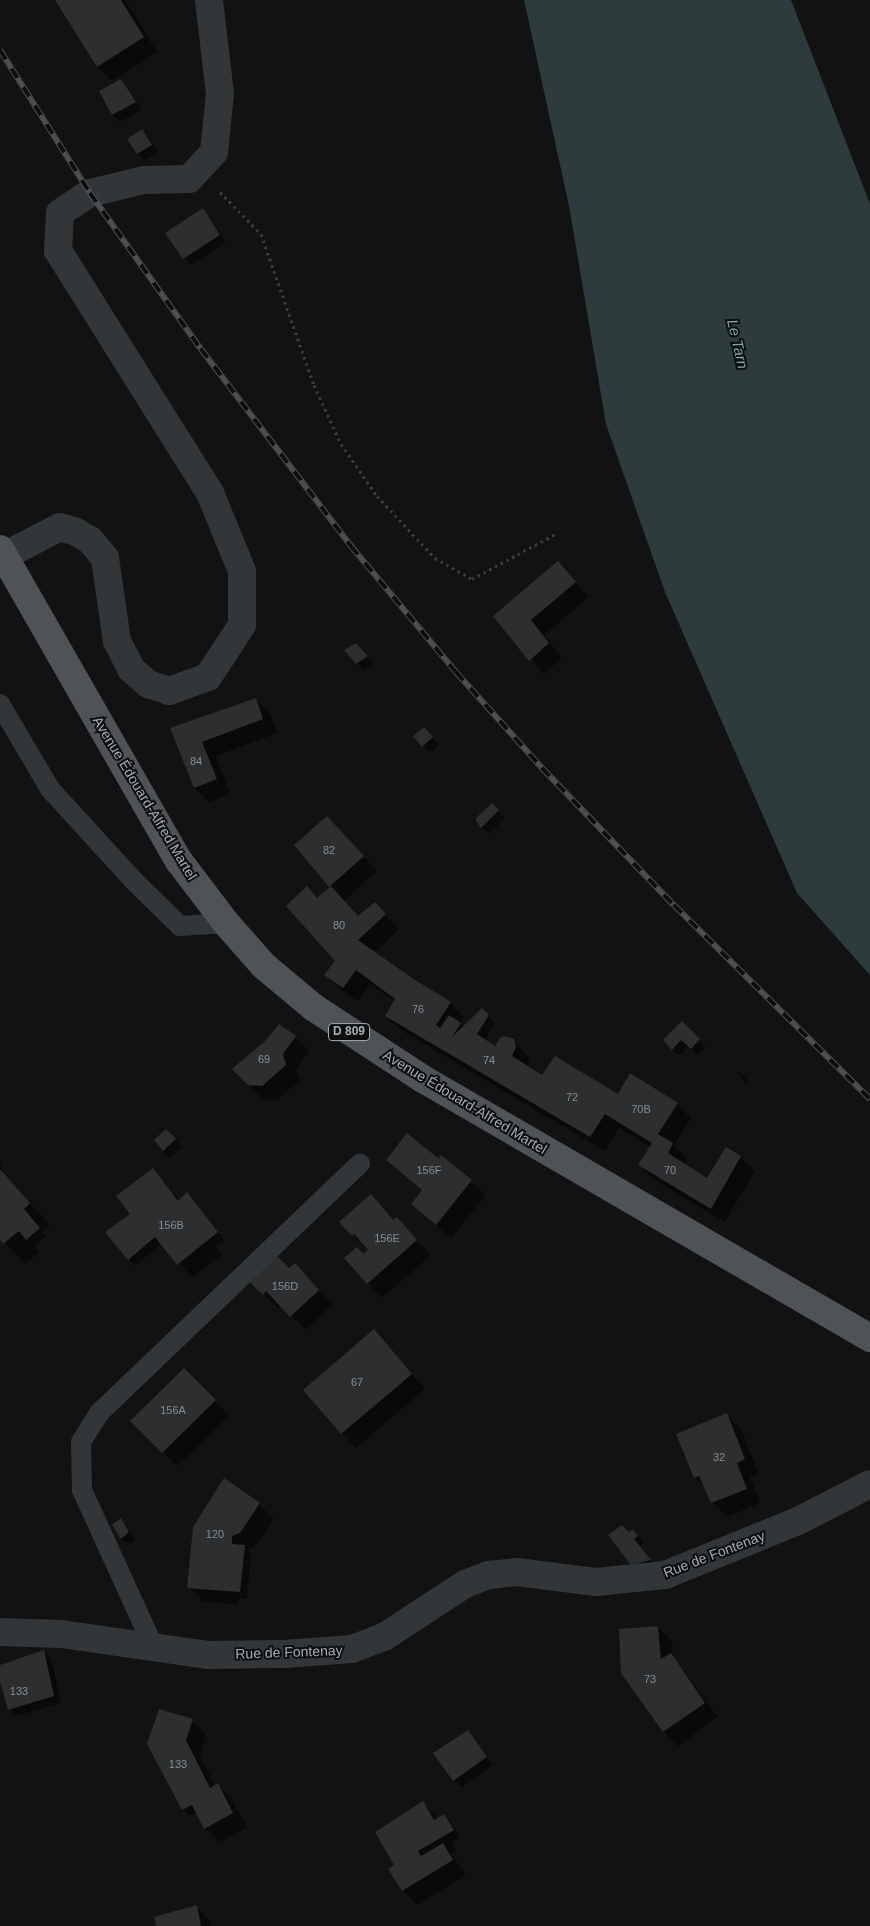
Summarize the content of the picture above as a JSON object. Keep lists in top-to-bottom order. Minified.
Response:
{"streets":{"main road":["Avenue Édouard-Alfred Martel","D 809"],"street":["Rue de Fontenay"]},"water":["Le Tarn"],"house_numbers":["84","82","80","76","69","74","72","70B","156F","70","156B","156E","156D","67","156A","32","120","73","133","133"]}
